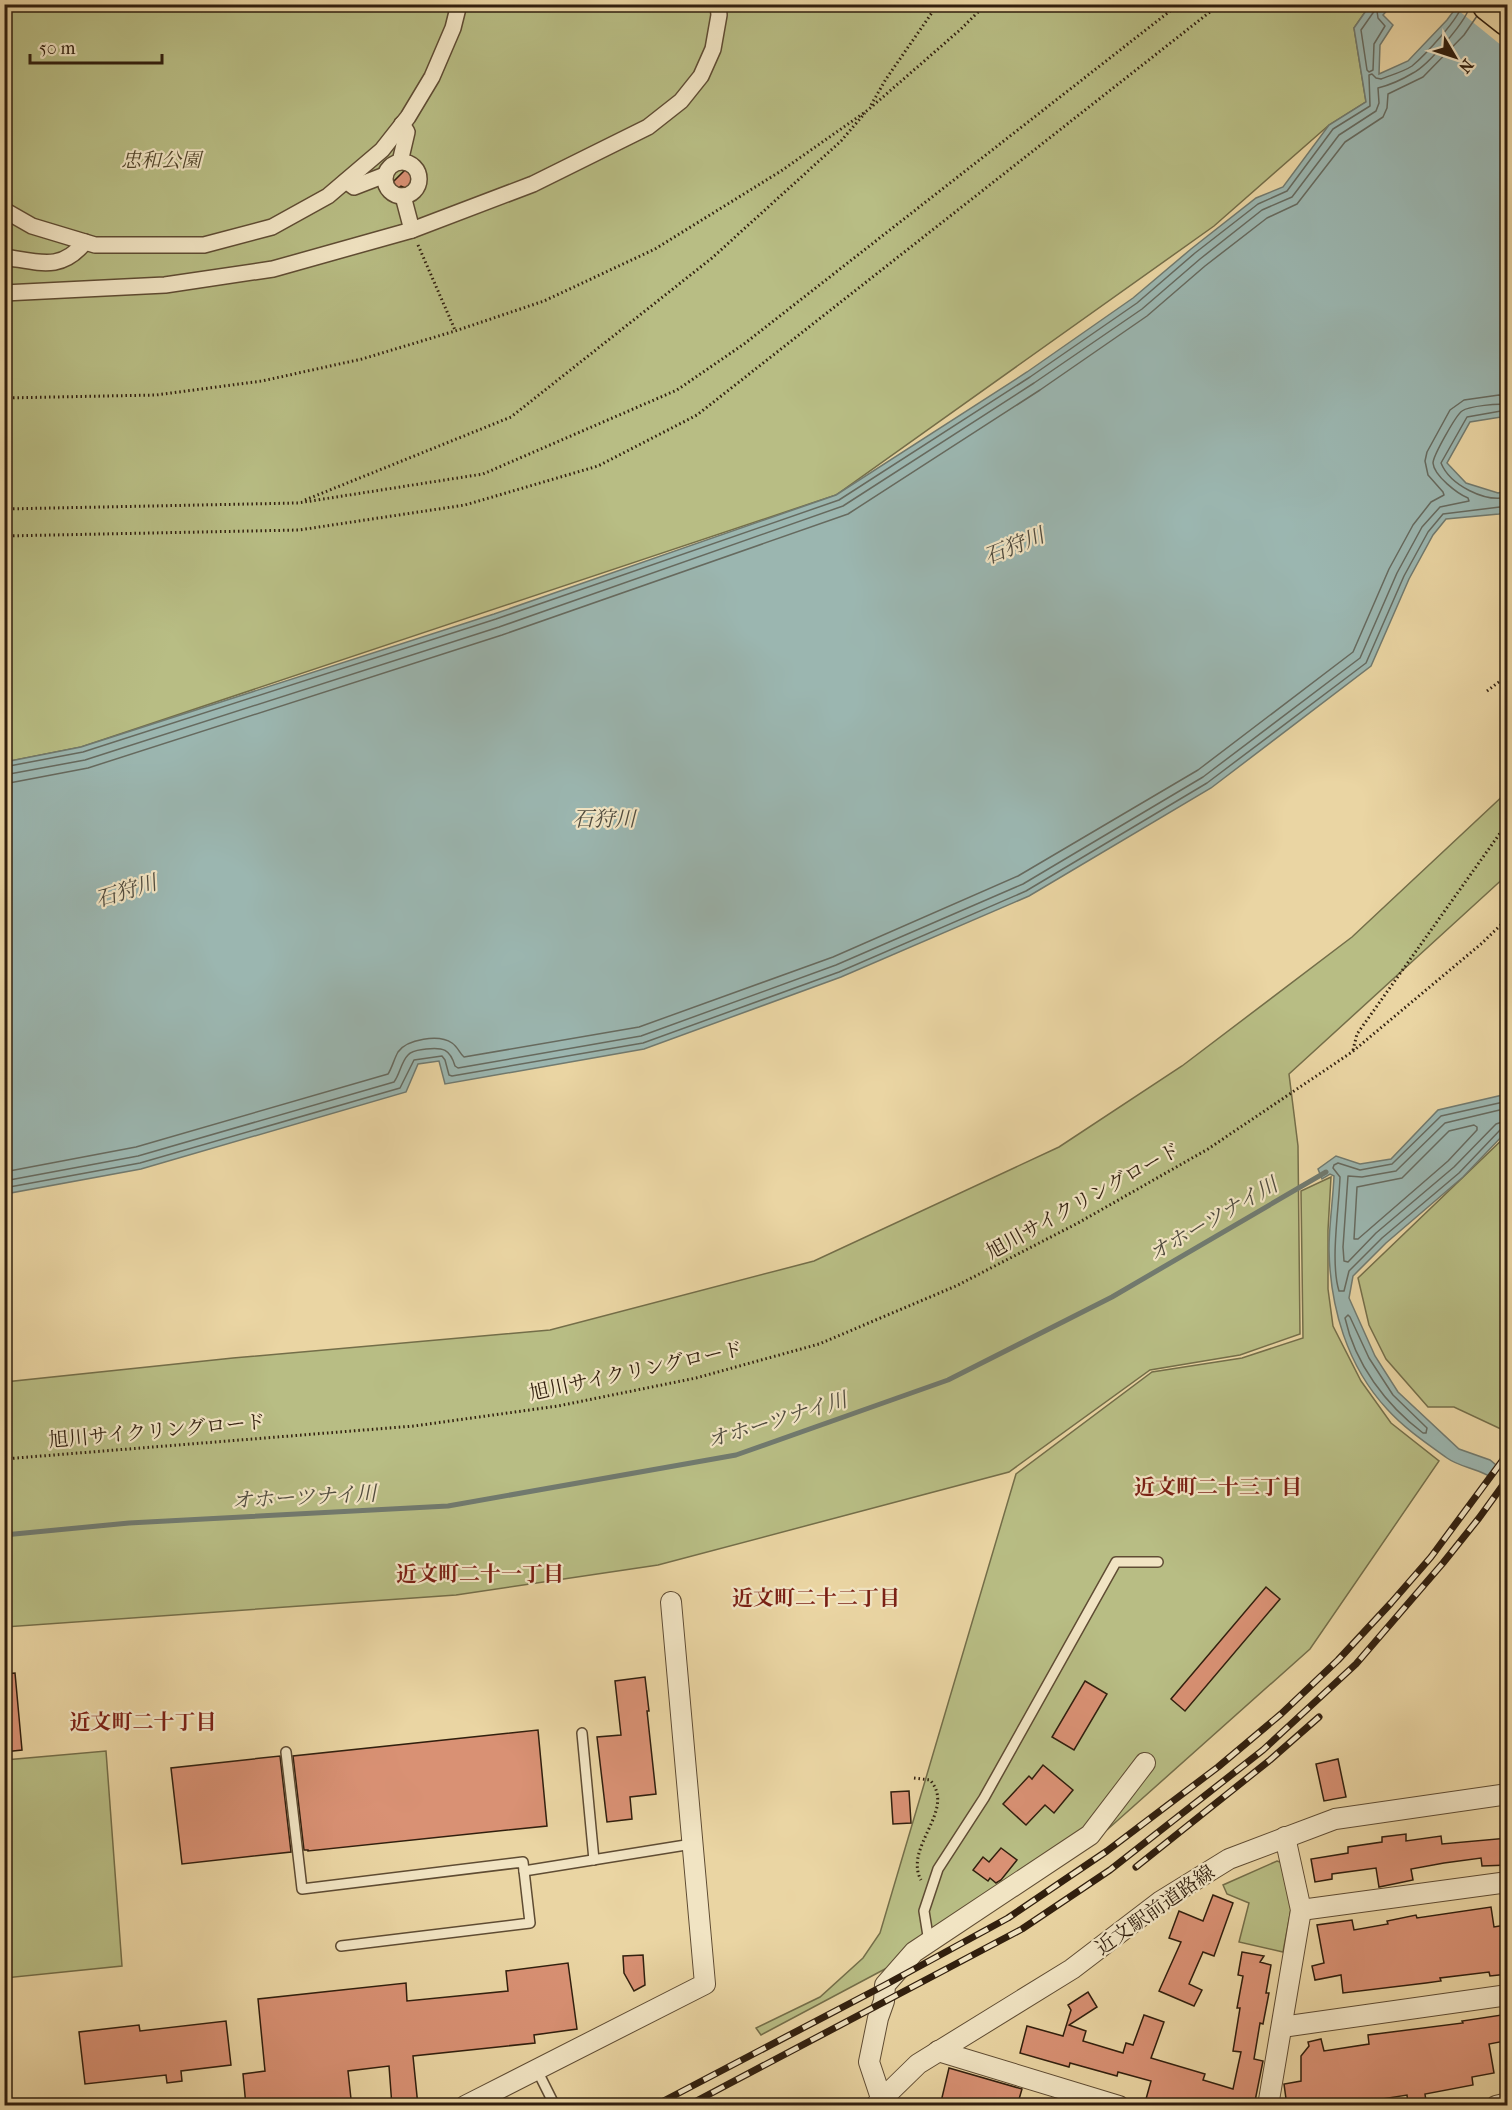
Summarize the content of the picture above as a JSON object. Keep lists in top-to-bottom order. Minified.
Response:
{"streets":{"street":["近文駅前道路線"],"path":["旭川サイクリングロード"]},"districts":["近文町二十三丁目","近文町二十一丁目","近文町二十二丁目","近文町二十丁目"],"water":["石狩川","オホーツナイ川"],"parks":["忠和公園"],"scale_bar":"50 m","north":"bottom right"}
